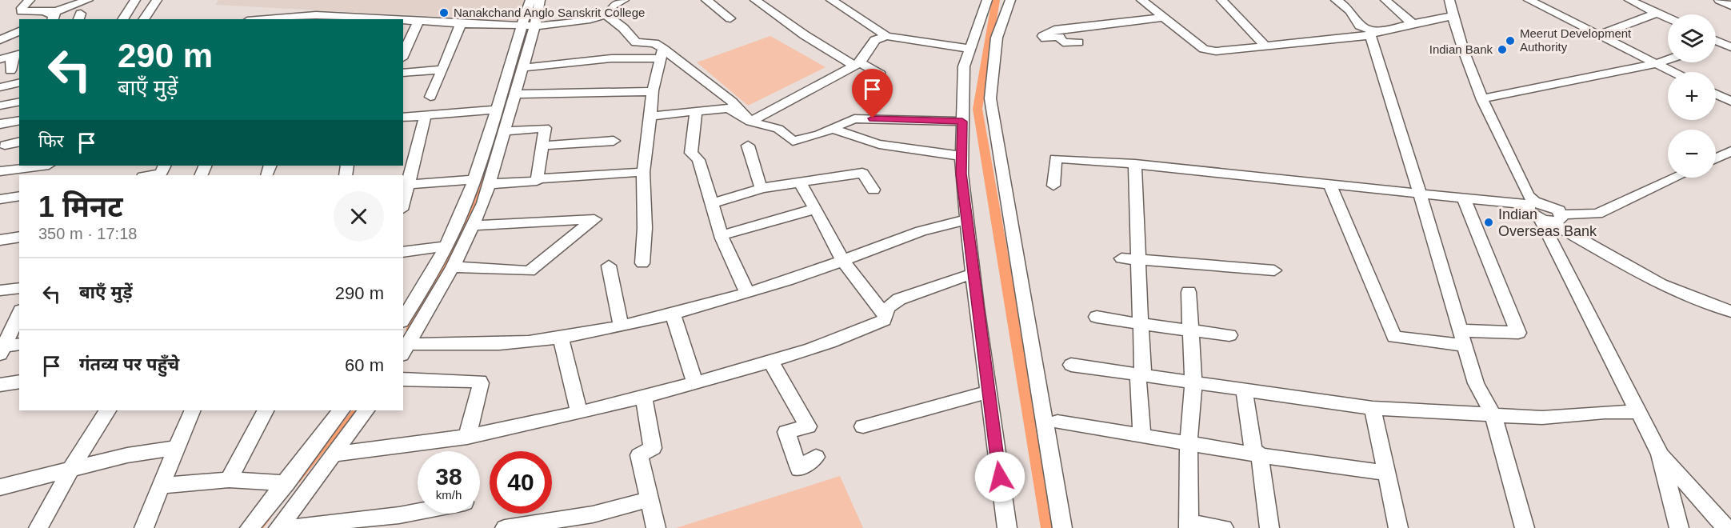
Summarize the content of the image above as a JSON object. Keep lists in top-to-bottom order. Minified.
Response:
{"places":["Nanakchand Anglo Sanskrit College","Meerut Development Authority","Indian Bank","Indian Overseas Bank"],"page":{"map_buttons":["+","−"],"turn":["290 m","बाएँ मुड़ें"],"then":"फिर","heading":["1 मिनट","350 m · 17:18"],"list":[{"name":"बाएँ मुड़ें","value":"290 m"},{"name":"गंतव्य पर पहुँचे","value":"60 m"}],"speed":"38 km/h","limit":"40"}}
